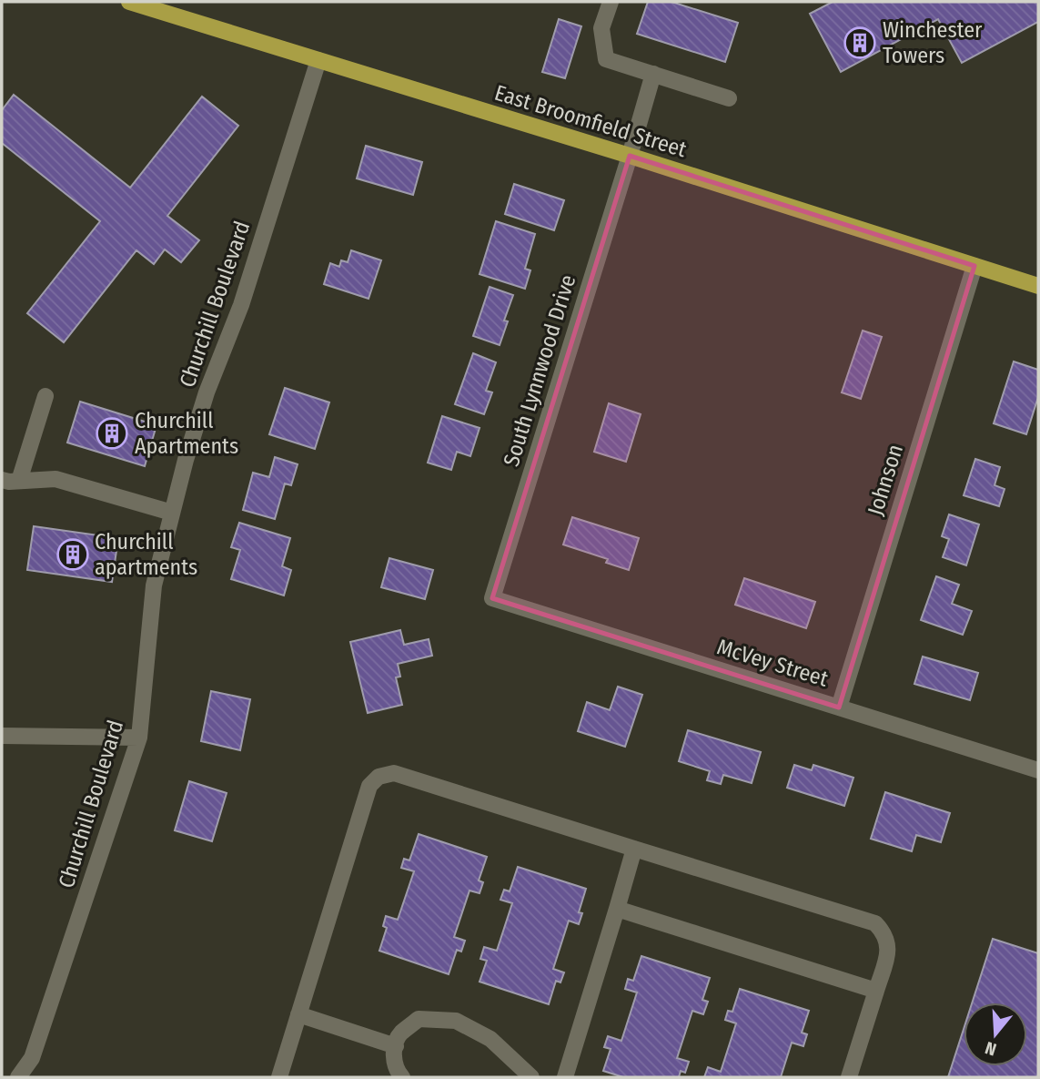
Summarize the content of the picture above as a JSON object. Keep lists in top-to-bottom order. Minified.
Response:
{"streets":{"main road":["East Broomfield Street"],"street":["Churchill Boulevard","South Lynnwood Drive","Johnson","McVey Street"]},"crossings":[["East Broomfield Street","Churchill Boulevard"],["East Broomfield Street","South Lynnwood Drive"],["East Broomfield Street","Johnson"],["South Lynnwood Drive","McVey Street"],["Johnson","McVey Street"]],"places":{"building":["Winchester Towers","Churchill Apartments","Churchill apartments"]},"north":"bottom"}
